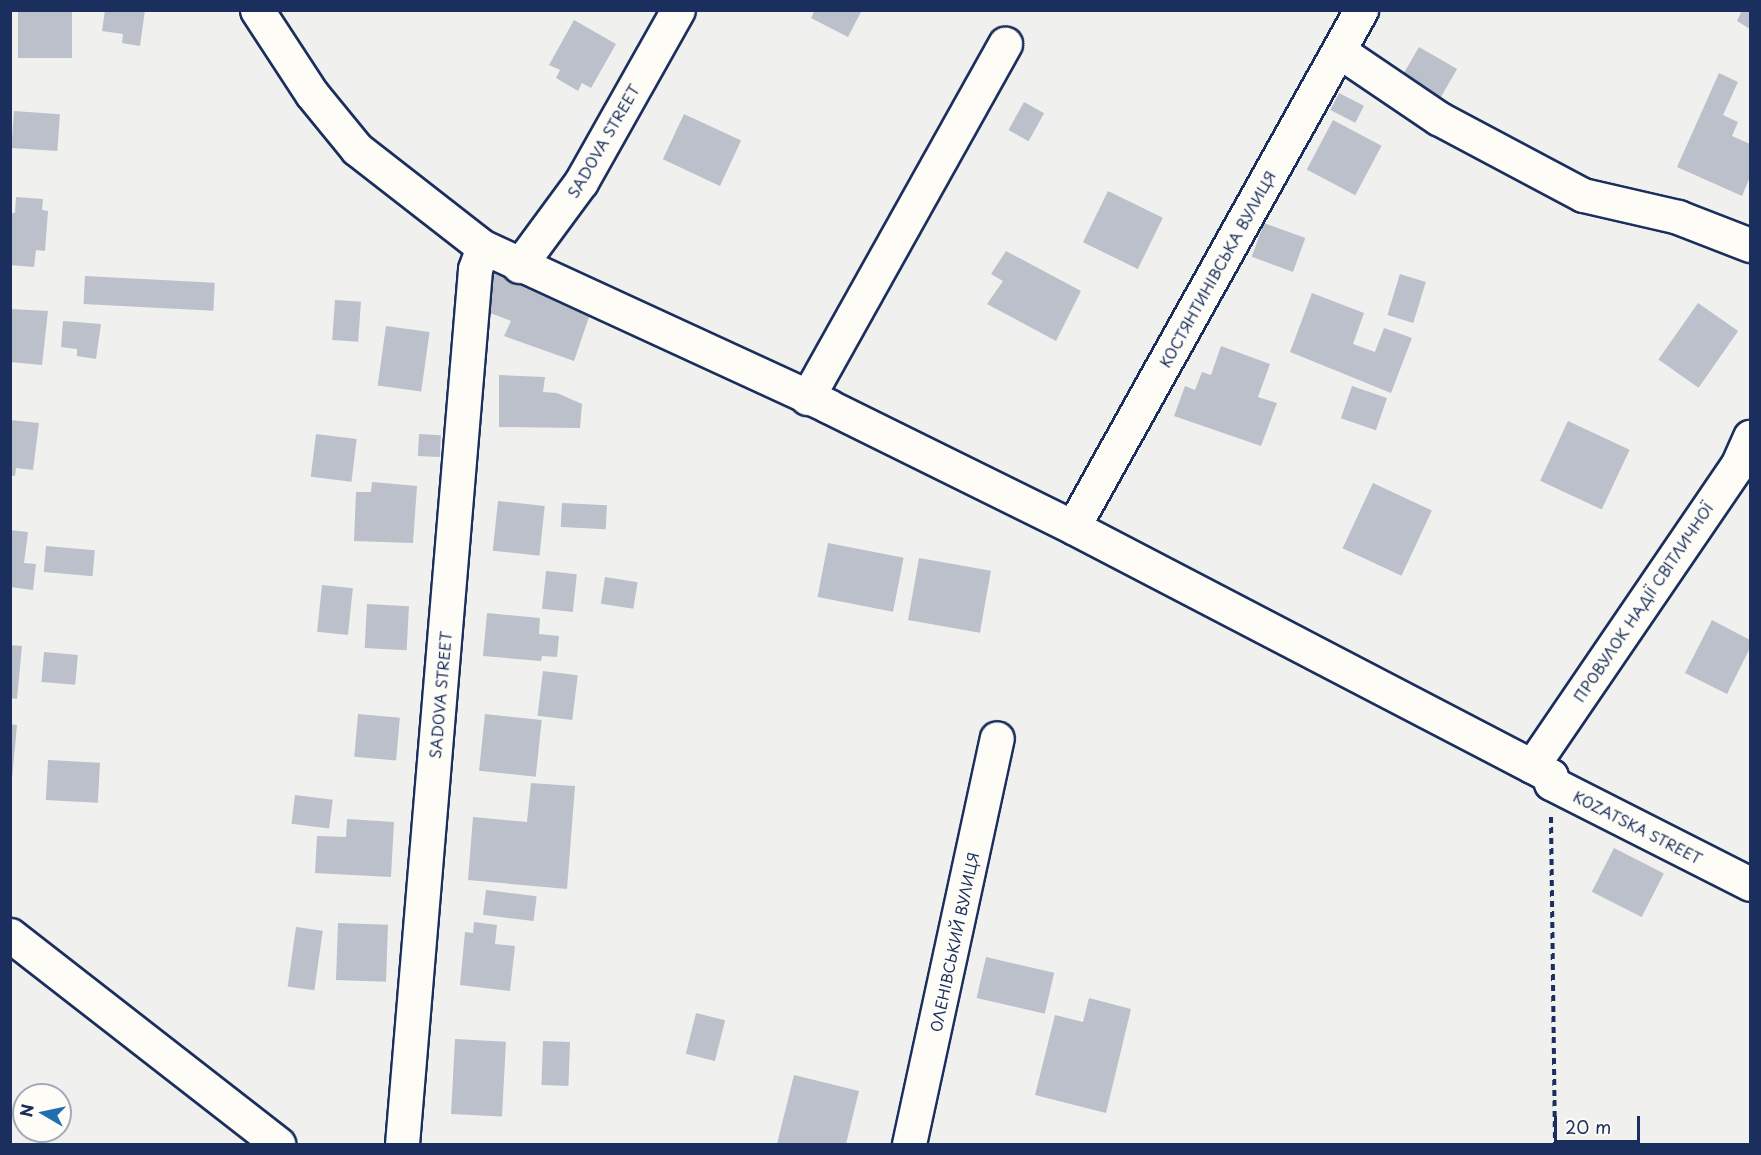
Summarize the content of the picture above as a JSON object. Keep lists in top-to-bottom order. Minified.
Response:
{"streets":{"street":["SADOVA STREET","КОСТЯНТИНІВСЬКА ВУЛИЦЯ","ПРОВУЛОК НАДІЇ СВІТЛИЧНОЇ","KOZATSKA STREET","ОЛЕНІВСЬКИЙ ВУЛИЦЯ"]},"crossings":[["SADOVA STREET","KOZATSKA STREET"],["КОСТЯНТИНІВСЬКА ВУЛИЦЯ","KOZATSKA STREET"],["ПРОВУЛОК НАДІЇ СВІТЛИЧНОЇ","KOZATSKA STREET"]],"scale_bar":"20 m","north":"left"}
